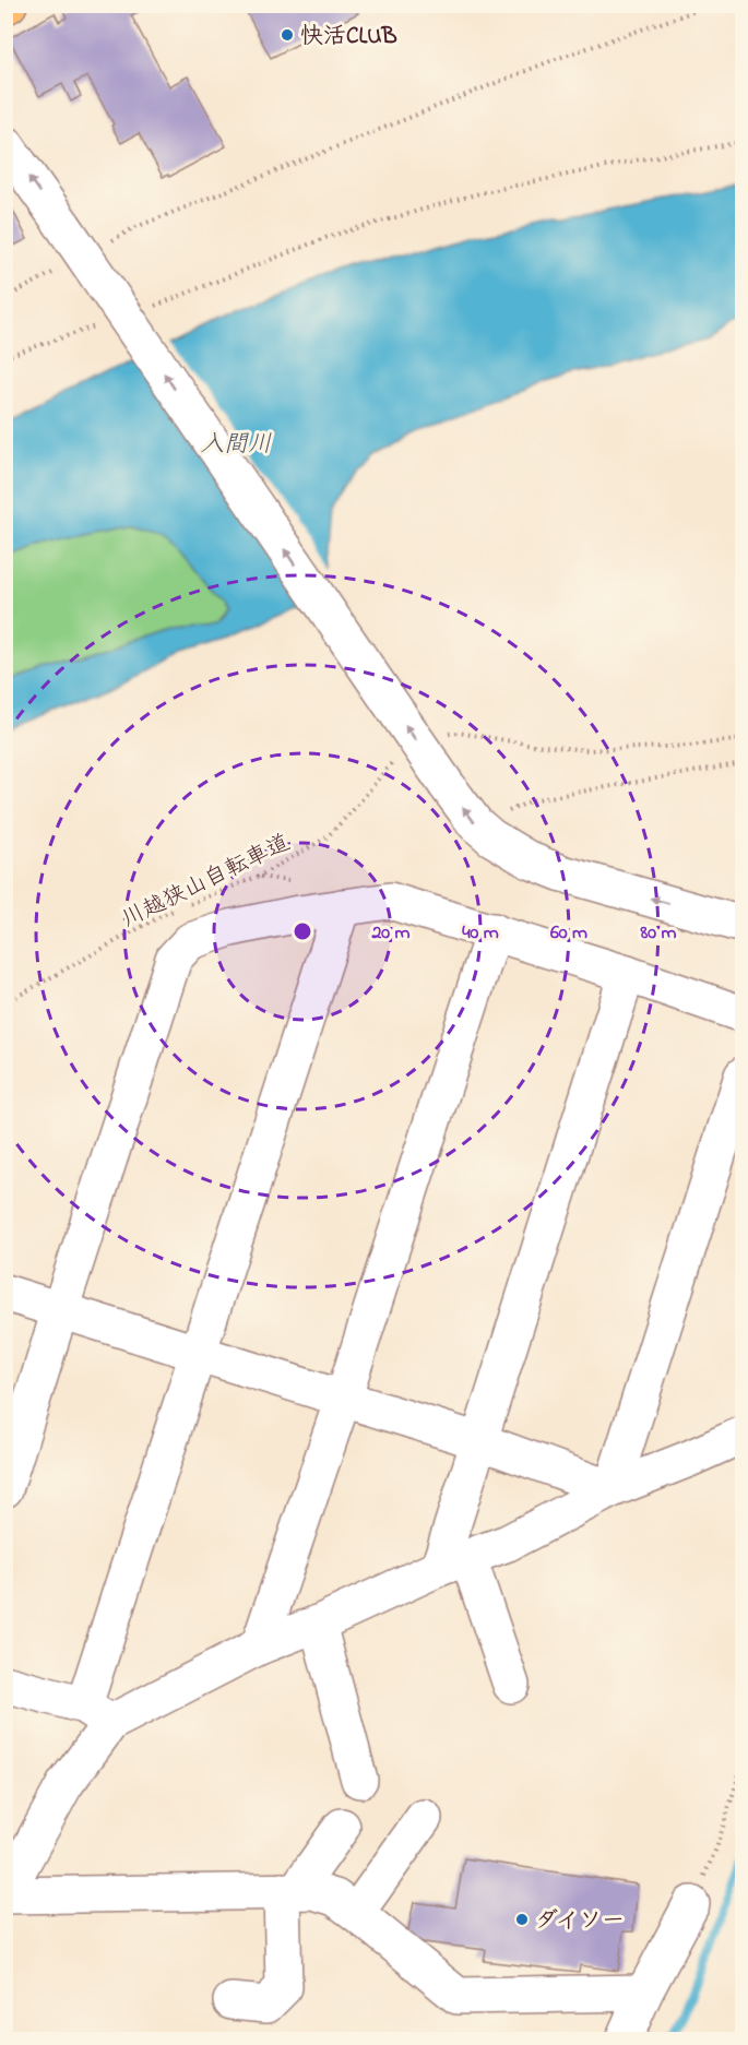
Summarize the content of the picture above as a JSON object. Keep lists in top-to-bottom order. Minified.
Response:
{"streets":{"path":["川越狭山自転車道"]},"water":["入間川"],"places":["快活CLUB","ダイソー"],"rings":["20 m","40 m","60 m","80 m"]}
